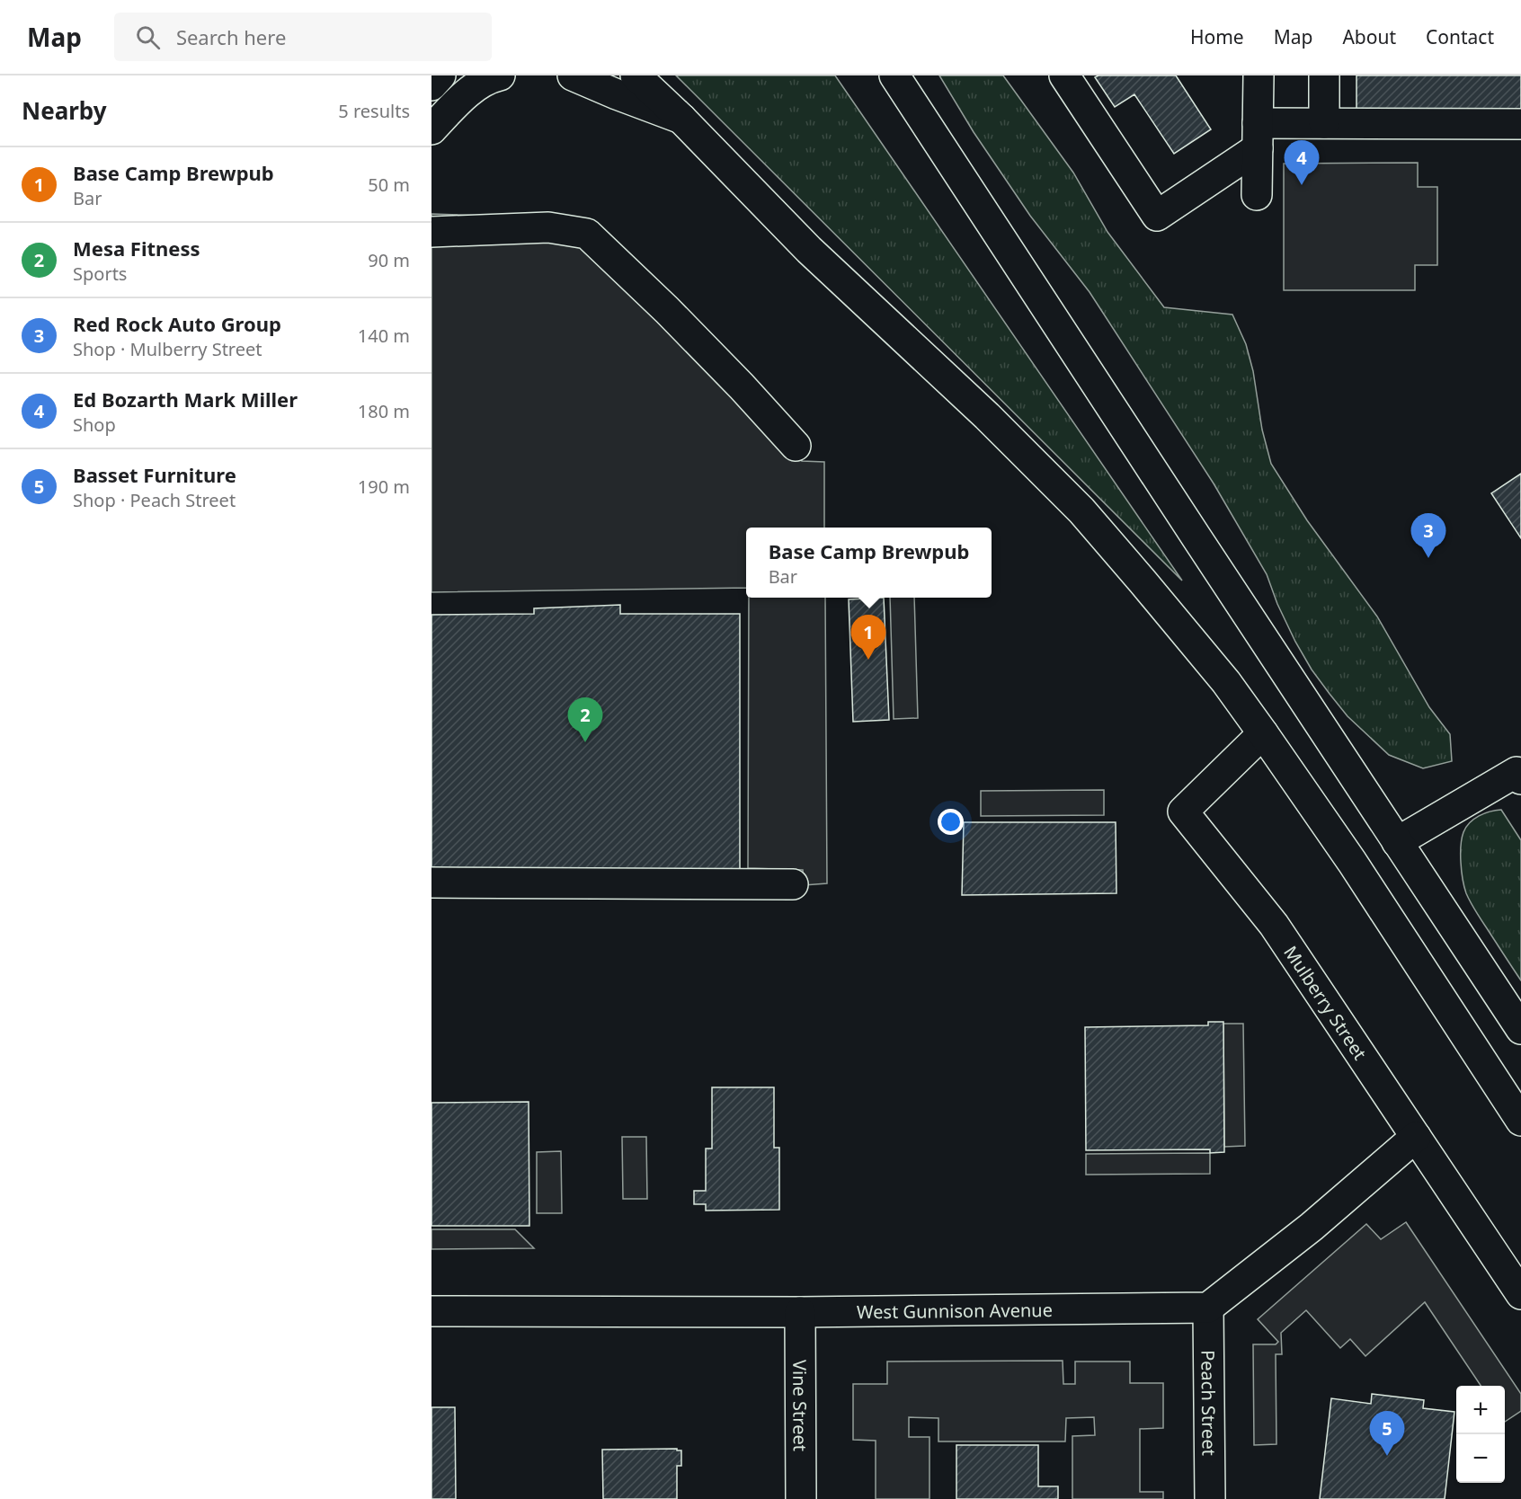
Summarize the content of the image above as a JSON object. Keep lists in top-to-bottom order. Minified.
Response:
{"streets":{"main road":["Mulberry Street","West Gunnison Avenue","Peach Street","Vine Street"]},"crossings":[["West Gunnison Avenue","Peach Street"],["West Gunnison Avenue","Vine Street"]],"page":{"header":"Map","search":"Search here","nav":["Home","Map","About","Contact"],"heading":["Nearby","5 results"],"pins":["4","3","1","2","5"],"list":[{"mark":"1","name":"Base Camp Brewpub","note":"Bar","value":"50 m"},{"mark":"2","name":"Mesa Fitness","note":"Sports","value":"90 m"},{"mark":"3","name":"Red Rock Auto Group","note":"Shop · Mulberry Street","value":"140 m"},{"mark":"4","name":"Ed Bozarth Mark Miller","note":"Shop","value":"180 m"},{"mark":"5","name":"Basset Furniture","note":"Shop · Peach Street","value":"190 m"}],"popup":["Base Camp Brewpub","Bar"],"map_buttons":["+","−"]}}
